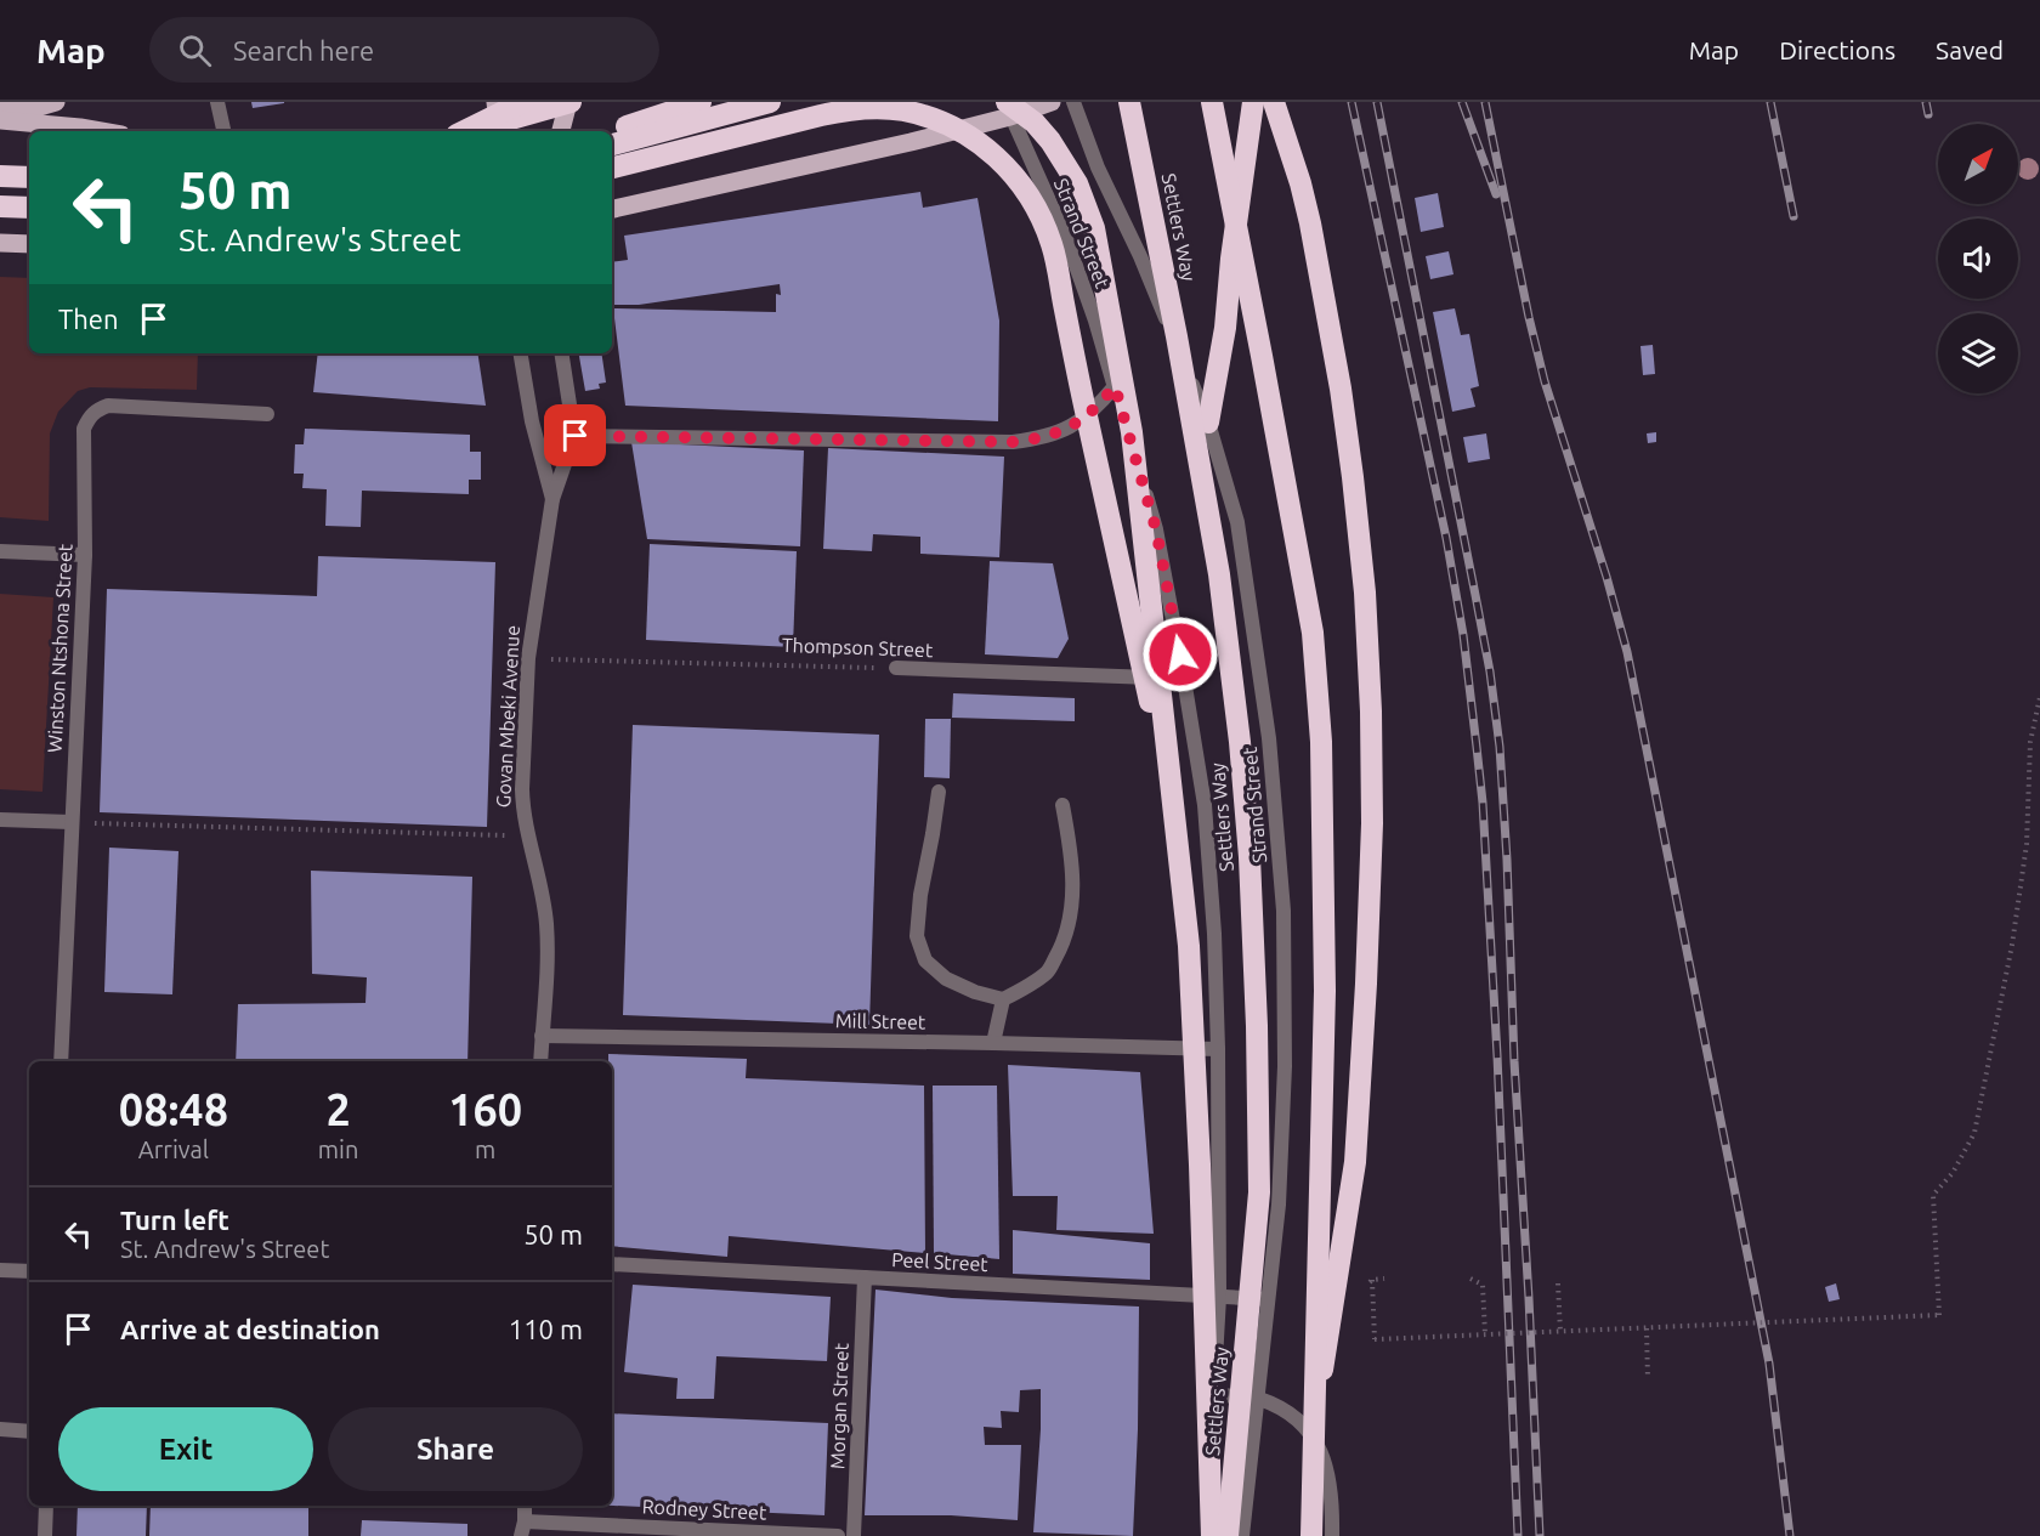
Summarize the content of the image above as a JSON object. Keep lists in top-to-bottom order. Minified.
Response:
{"streets":{"highway":["Settlers Way"],"street":["Strand Street","Thompson Street","Winston Ntshona Street","Govan Mbeki Avenue","Mill Street","Peel Street","Morgan Street","Rodney Street"]},"crossings":[["Strand Street","Thompson Street"],["Strand Street","Mill Street"],["Strand Street","Peel Street"],["Thompson Street","Govan Mbeki Avenue"],["Govan Mbeki Avenue","Mill Street"],["Peel Street","Morgan Street"]],"north":"top right","page":{"header":"Map","search":"Search here","nav":["Map","Directions","Saved"],"turn":["50 m","St. Andrew's Street"],"then":"Then","eta":["08:48","Arrival","2","min","160","m"],"list":[{"name":"Turn left","note":"St. Andrew's Street","value":"50 m"},{"name":"Arrive at destination","value":"110 m"}],"buttons":["Exit","Share"]}}
